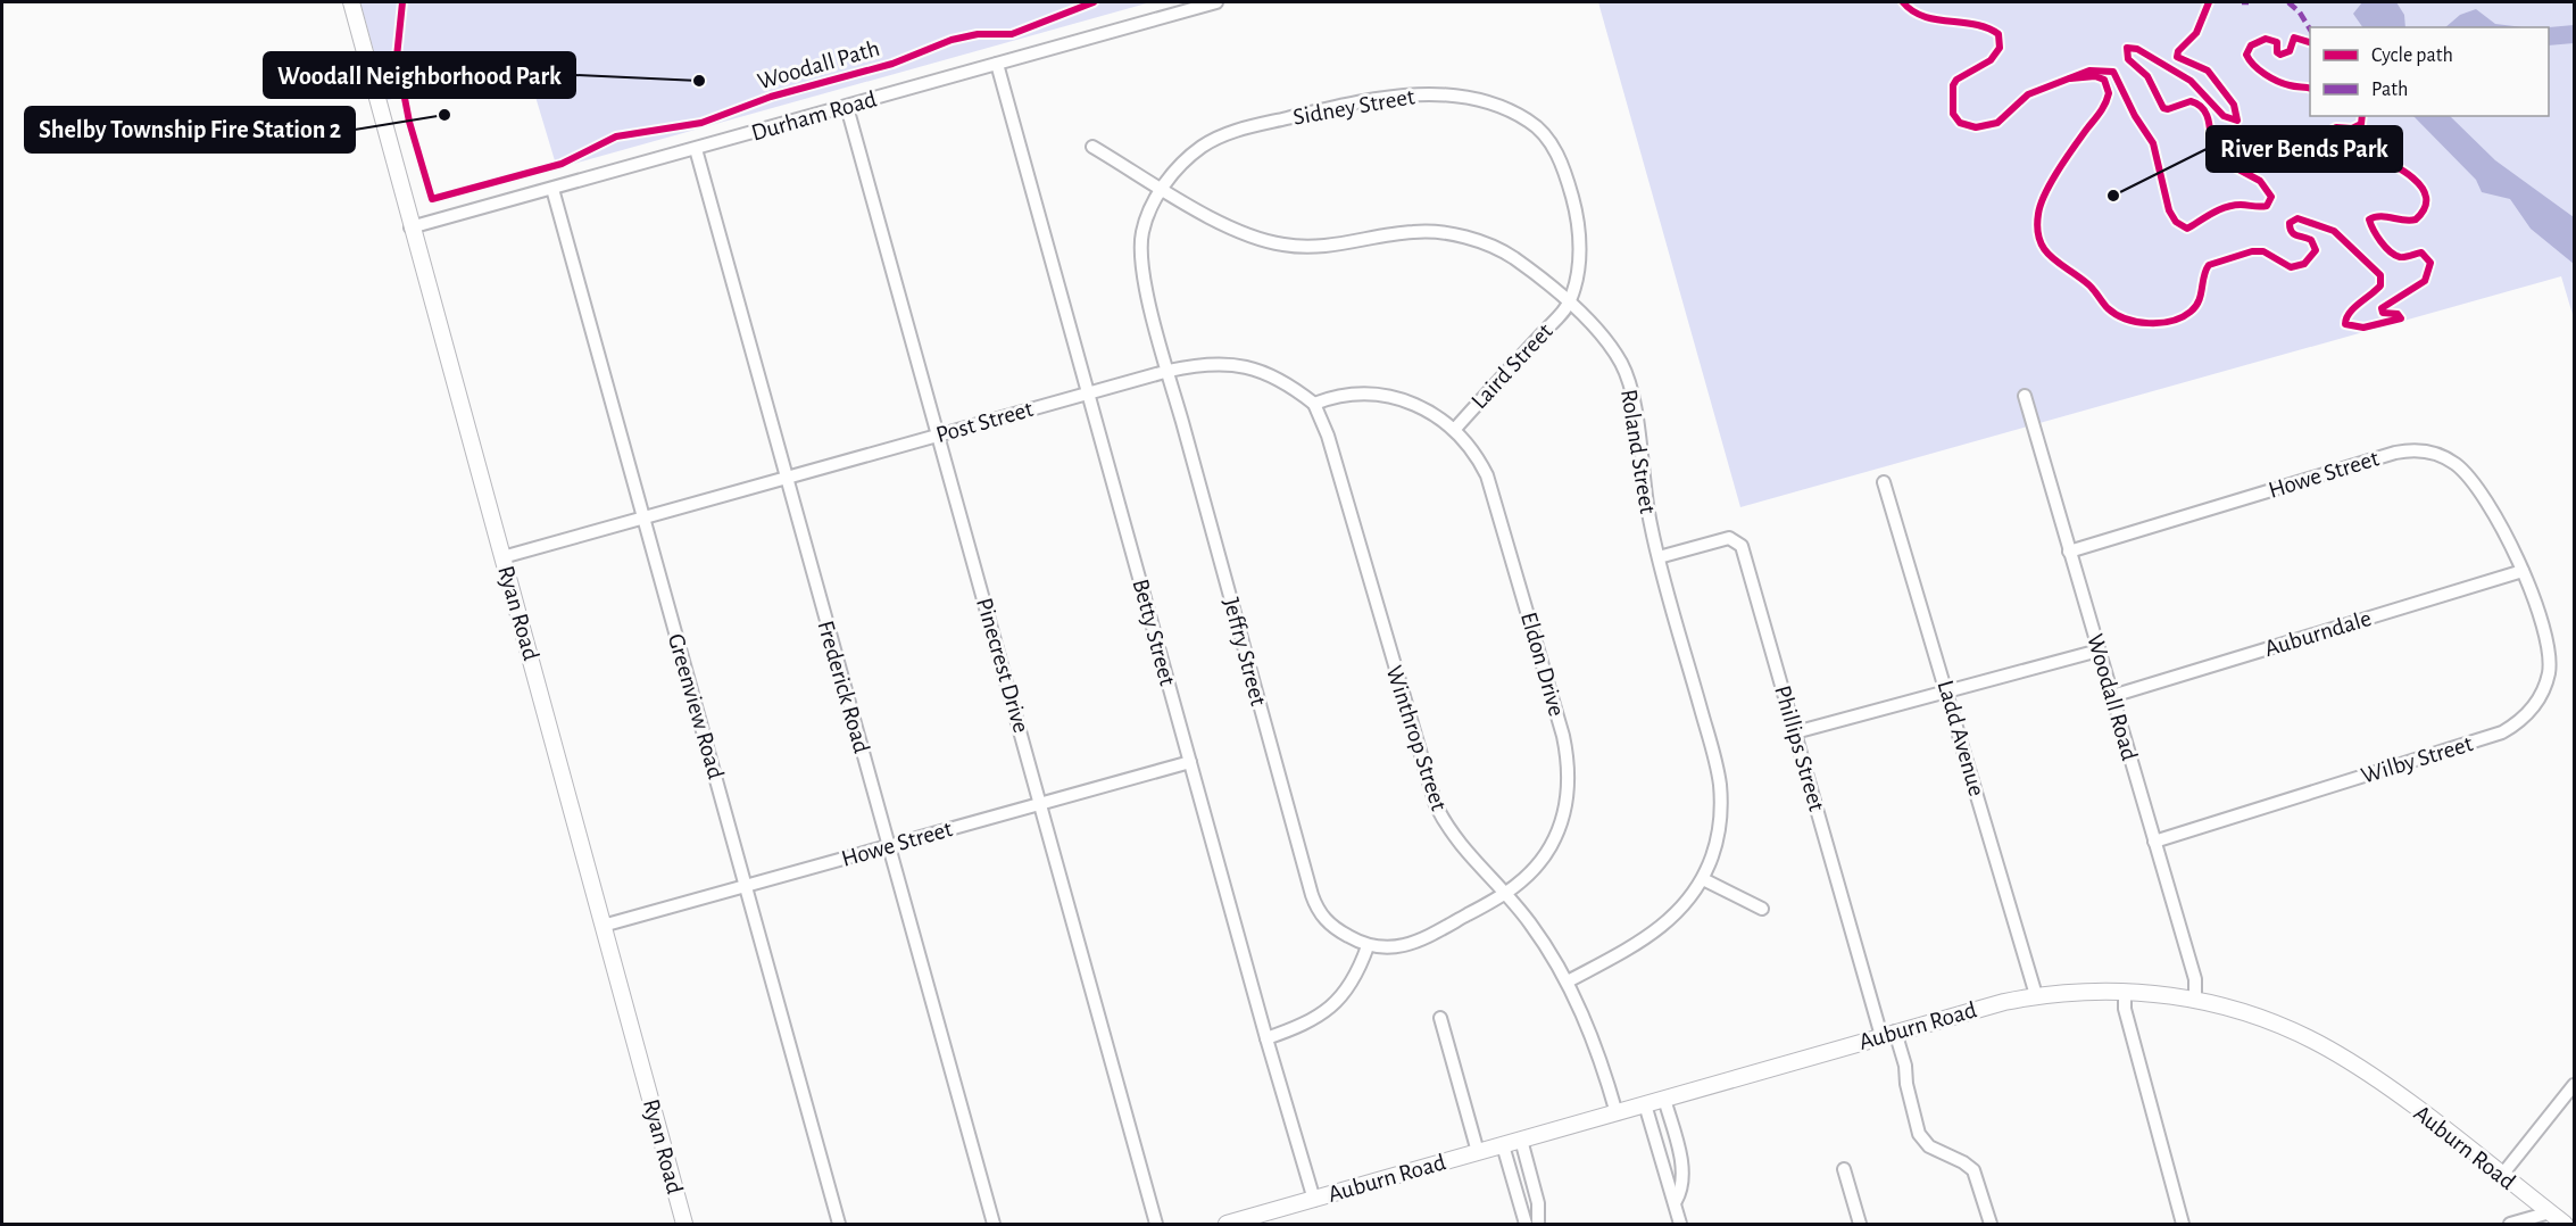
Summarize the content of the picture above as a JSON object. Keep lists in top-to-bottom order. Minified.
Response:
{"streets":{"main road":["Ryan Road","Auburn Road"],"street":["Sidney Street","Durham Road","Laird Street","Post Street","Roland Street","Howe Street","Betty Street","Auburndale","Jeffry Street","Eldon Drive","Pinecrest Drive","Frederick Road","Woodall Road","Greenview Road","Winthrop Street","Ladd Avenue","Phillips Street","Wilby Street"],"cycle path":["Woodall Path"]},"crossings":[["Sidney Street","Laird Street"],["Sidney Street","Roland Street"],["Sidney Street","Jeffry Street"],["Durham Road","Ryan Road"],["Durham Road","Betty Street"],["Durham Road","Pinecrest Drive"],["Durham Road","Frederick Road"],["Durham Road","Greenview Road"],["Laird Street","Roland Street"],["Laird Street","Eldon Drive"],["Post Street","Ryan Road"],["Post Street","Betty Street"],["Post Street","Jeffry Street"],["Post Street","Pinecrest Drive"],["Post Street","Frederick Road"],["Post Street","Greenview Road"],["Post Street","Winthrop Street"],["Roland Street","Jeffry Street"],["Roland Street","Winthrop Street"],["Roland Street","Phillips Street"],["Howe Street","Ryan Road"],["Howe Street","Betty Street"],["Howe Street","Auburndale"],["Howe Street","Pinecrest Drive"],["Howe Street","Frederick Road"],["Howe Street","Woodall Road"],["Howe Street","Greenview Road"],["Howe Street","Wilby Street"],["Betty Street","Auburn Road"],["Auburndale","Woodall Road"],["Auburndale","Wilby Street"],["Eldon Drive","Winthrop Street"],["Woodall Road","Wilby Street"],["Woodall Road","Auburn Road"],["Winthrop Street","Auburn Road"],["Ladd Avenue","Auburn Road"],["Phillips Street","Auburn Road"]],"places":["Woodall Neighborhood Park","Shelby Township Fire Station 2","River Bends Park"],"legend":["Cycle path","Path"]}
